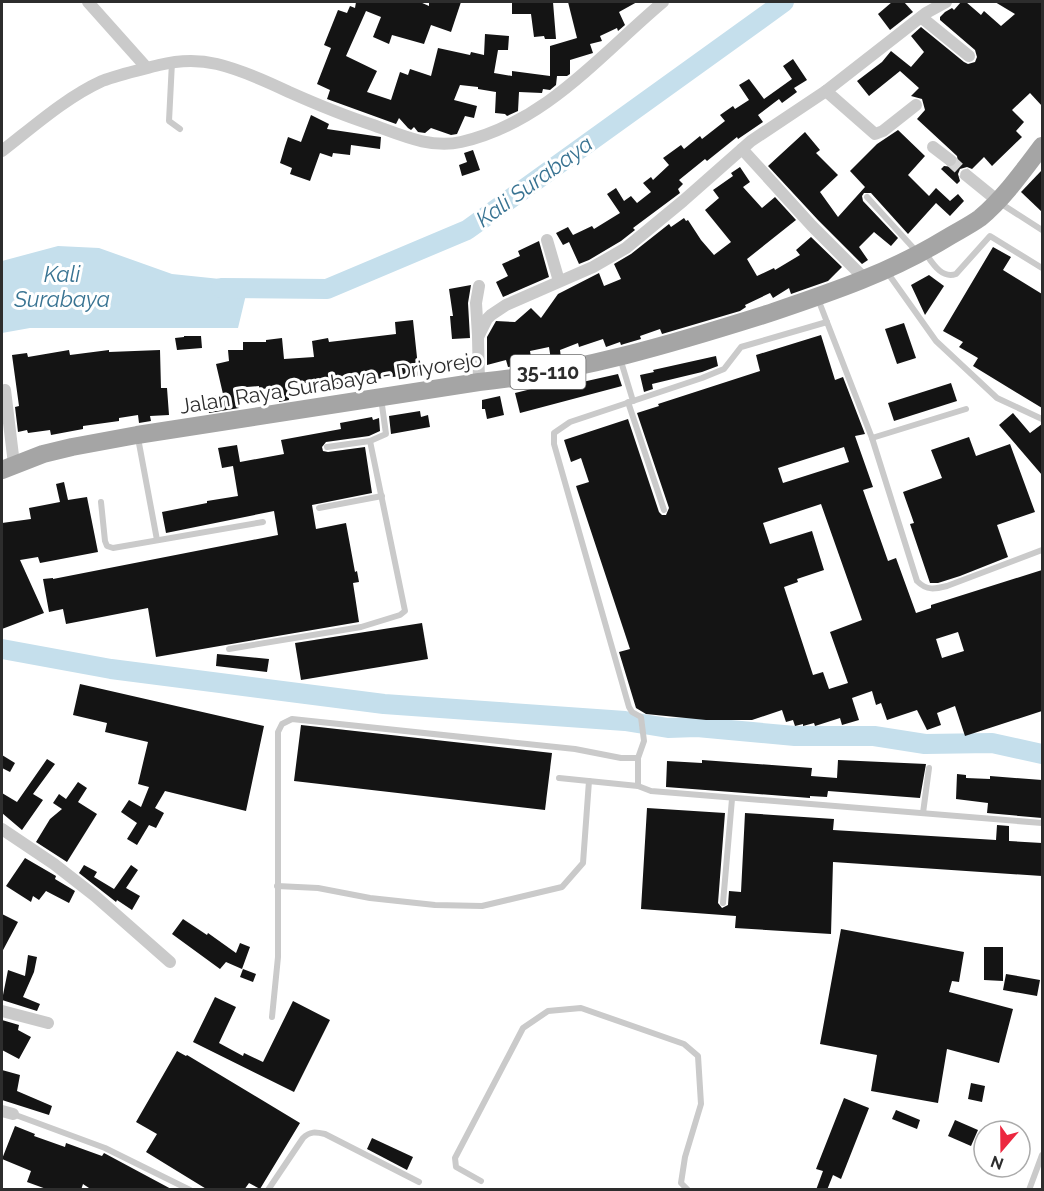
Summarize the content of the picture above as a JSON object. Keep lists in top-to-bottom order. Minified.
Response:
{"streets":{"main road":["35-110","Jalan Raya Surabaya - Driyorejo"]},"water":["Kali Surabaya"],"north":"bottom"}
